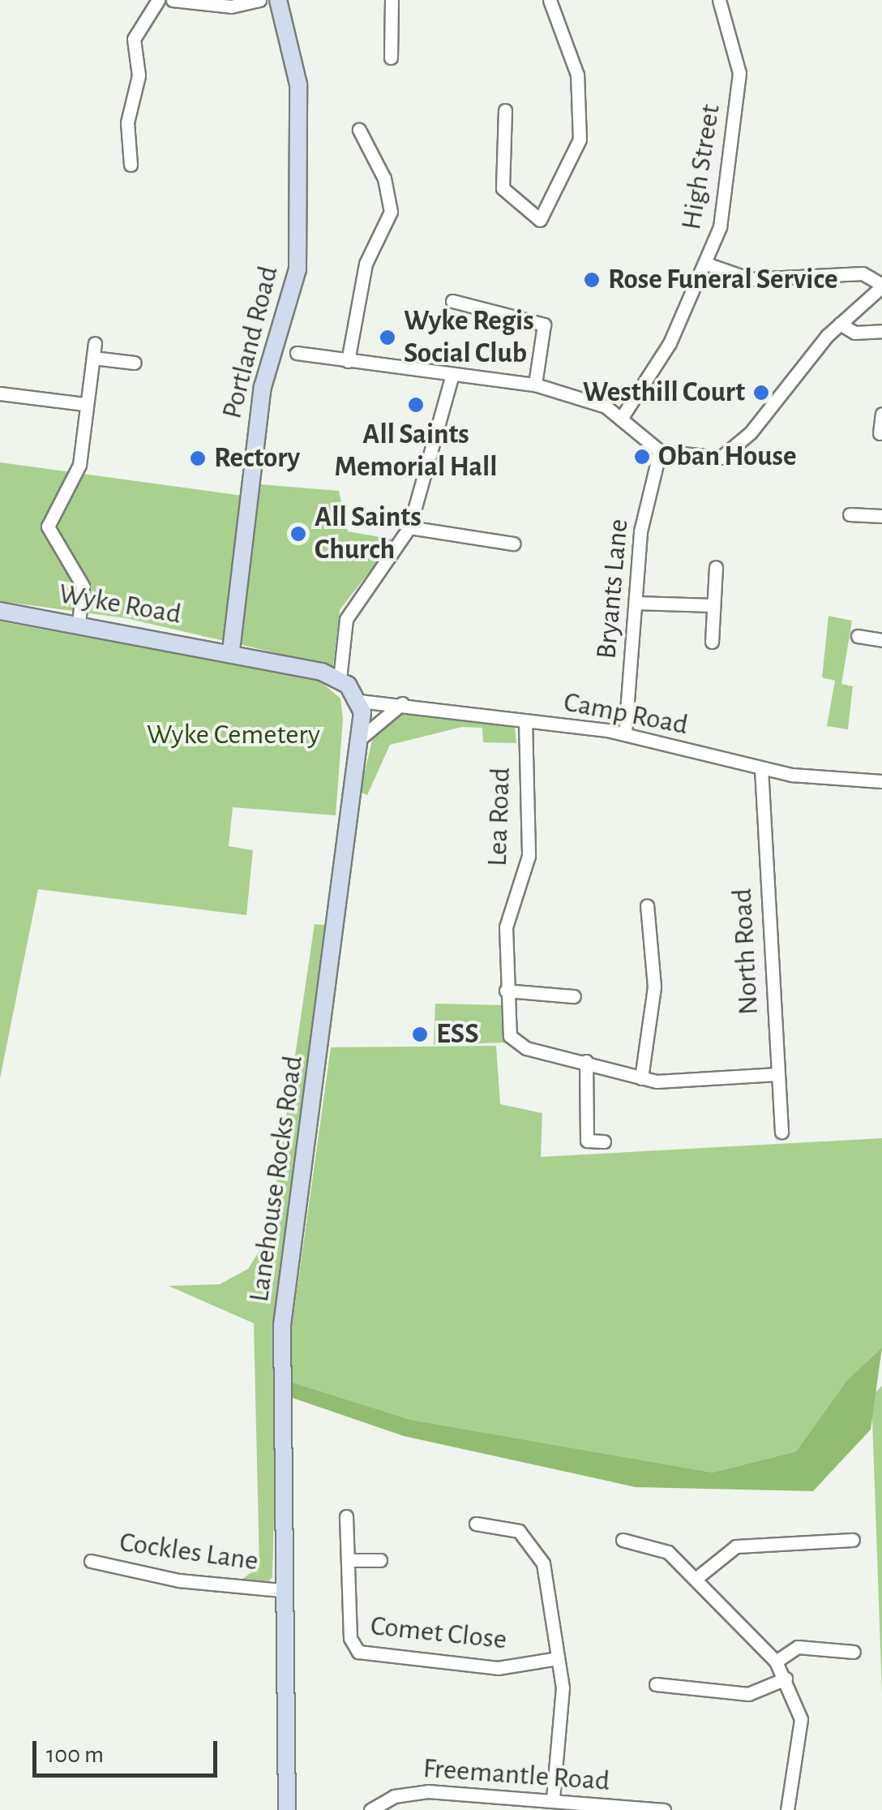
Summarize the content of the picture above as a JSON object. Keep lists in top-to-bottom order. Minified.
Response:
{"streets":{"main road":["Portland Road","Wyke Road","Lanehouse Rocks Road"],"street":["High Street","Bryants Lane","Camp Road","Lea Road","North Road","Cockles Lane","Comet Close","Freemantle Road"]},"crossings":[["Portland Road","Wyke Road"],["Bryants Lane","Camp Road"],["Camp Road","Lea Road"],["Camp Road","North Road"],["Camp Road","Lanehouse Rocks Road"],["Lanehouse Rocks Road","Cockles Lane"]],"parks":["Wyke Cemetery"],"places":["Rose Funeral Service","Wyke Regis Social Club","Westhill Court","All Saints Memorial Hall","Oban House","Rectory","All Saints Church","ESS"],"scale_bar":"100 m"}
